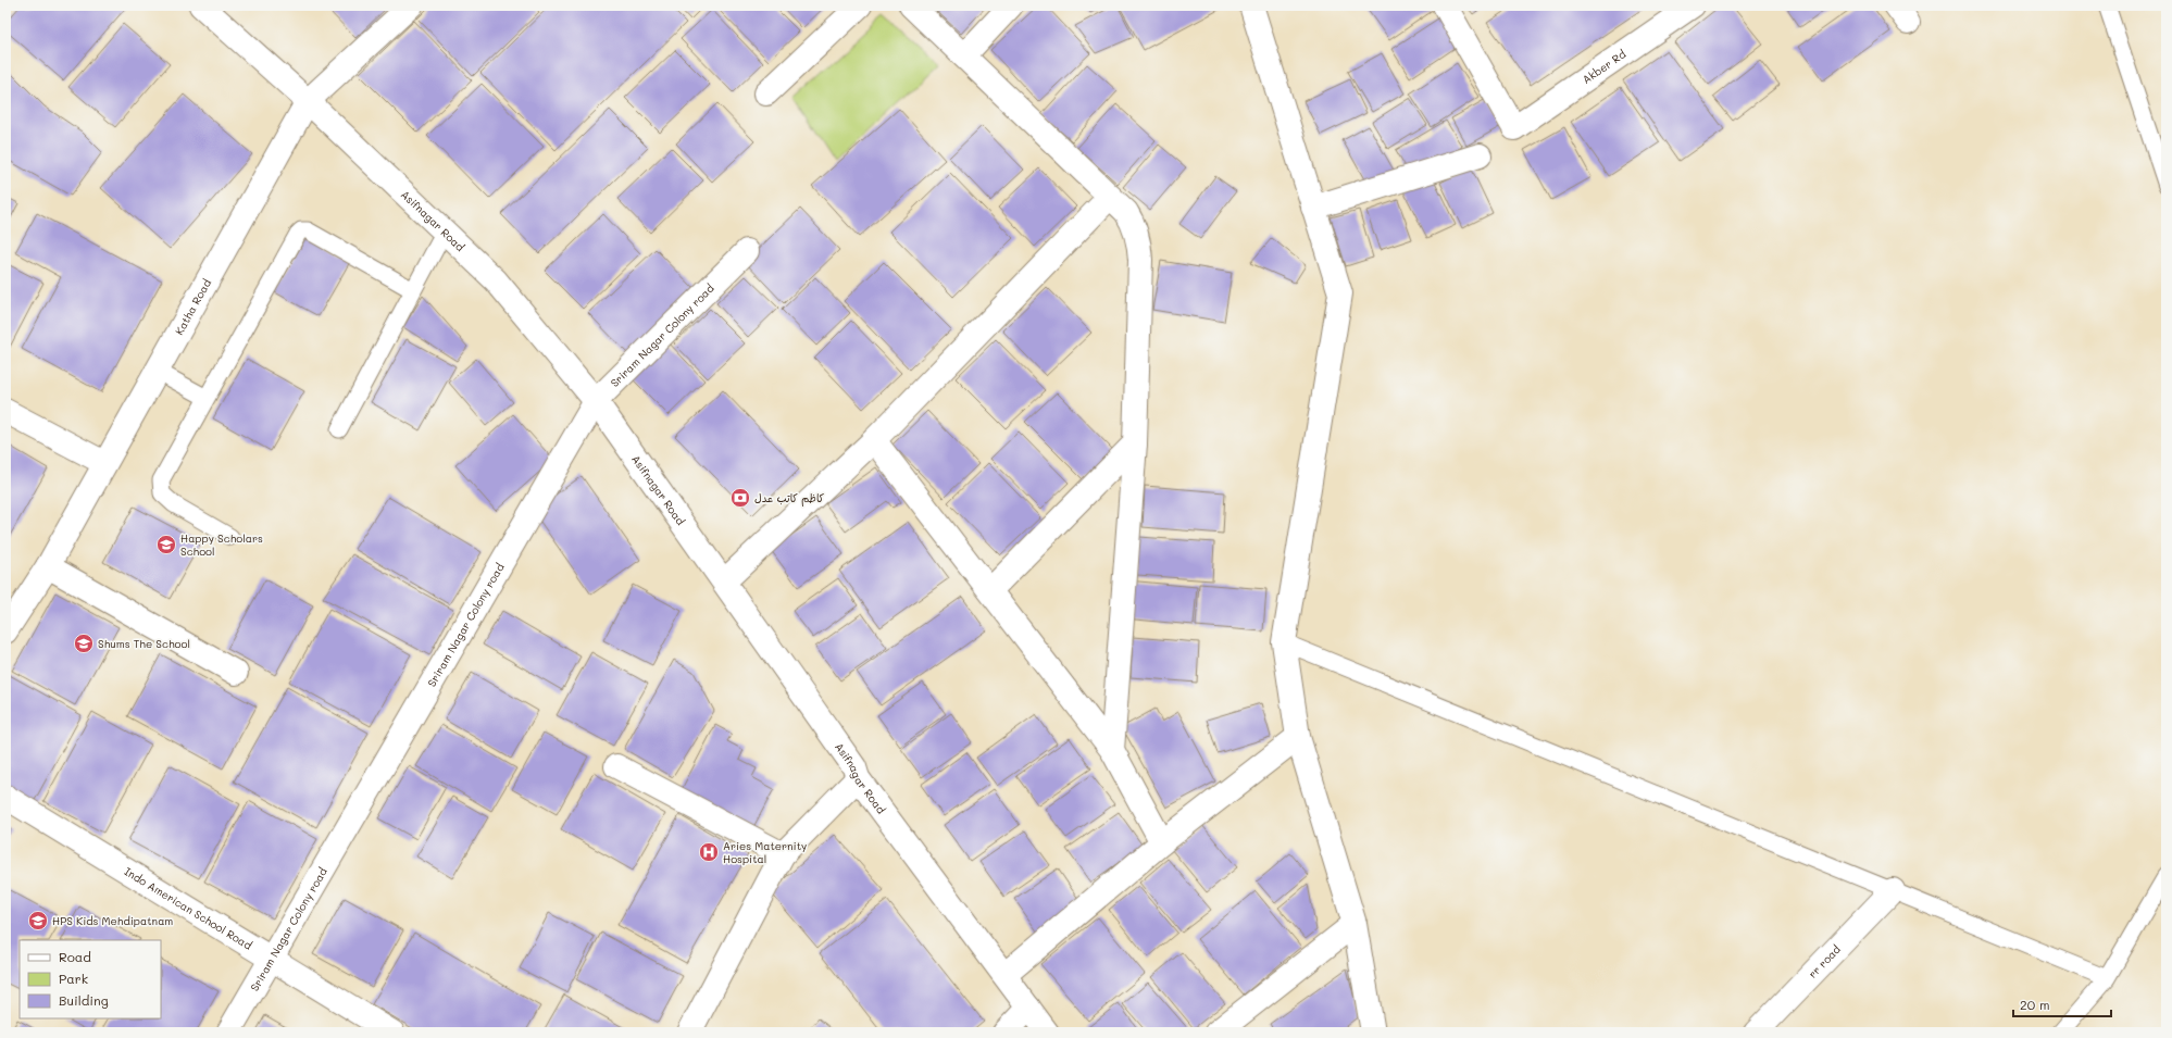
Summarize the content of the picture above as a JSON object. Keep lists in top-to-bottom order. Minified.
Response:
{"streets":{"street":["Akber Rd","Asifnagar Road","Katha Road","Sriram Nagar Colony road","Indo American School Road","rr road"]},"crossings":[["Asifnagar Road","Katha Road"],["Asifnagar Road","Sriram Nagar Colony road"],["Sriram Nagar Colony road","Indo American School Road"]],"places":{"bank":["كاظم كاتب عدل"],"school or university":["Happy Scholars School","Shums The School","HPS Kids Mehdipatnam"],"hospital":["Aries Maternity Hospital"]},"legend":["Road","Park","Building"],"scale_bar":"20 m"}
